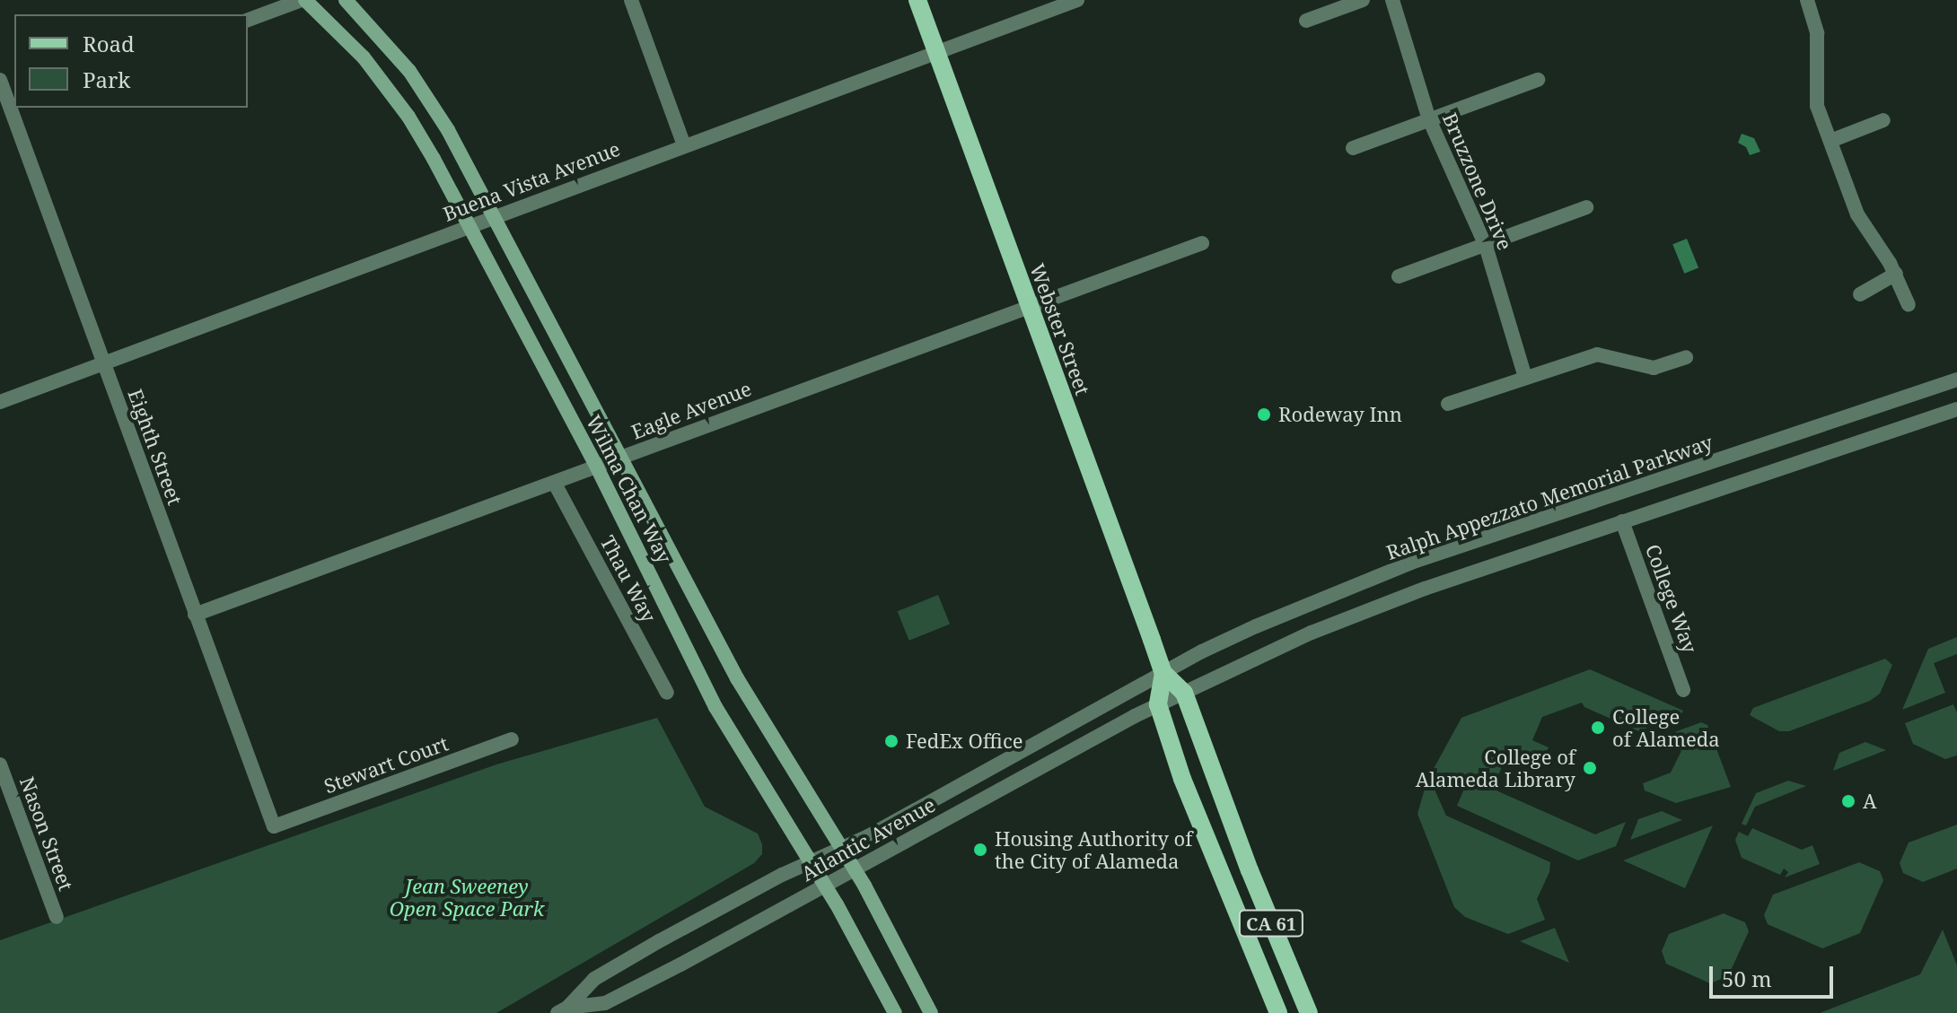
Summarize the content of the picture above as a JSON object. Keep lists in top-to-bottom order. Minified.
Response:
{"streets":{"main road":["Webster Street","Wilma Chan Way","CA 61"],"street":["Buena Vista Avenue","Bruzzone Drive","Eagle Avenue","Eighth Street","Ralph Appezzato Memorial Parkway","Thau Way","College Way","Stewart Court","Nason Street","Atlantic Avenue"]},"crossings":[["Buena Vista Avenue","Webster Street"],["Buena Vista Avenue","Eighth Street"],["Buena Vista Avenue","Wilma Chan Way"],["Webster Street","Eagle Avenue"],["Webster Street","Ralph Appezzato Memorial Parkway"],["Webster Street","Atlantic Avenue"],["Eagle Avenue","Eighth Street"],["Eagle Avenue","Wilma Chan Way"],["Eagle Avenue","Thau Way"],["Eighth Street","Stewart Court"],["Wilma Chan Way","Atlantic Avenue"],["Ralph Appezzato Memorial Parkway","Atlantic Avenue"]],"parks":["Jean Sweeney Open Space Park"],"places":["Rodeway Inn","College of Alameda","FedEx Office","College of Alameda Library","A","Housing Authority of the City of Alameda"],"legend":["Road","Park"],"scale_bar":"50 m"}
